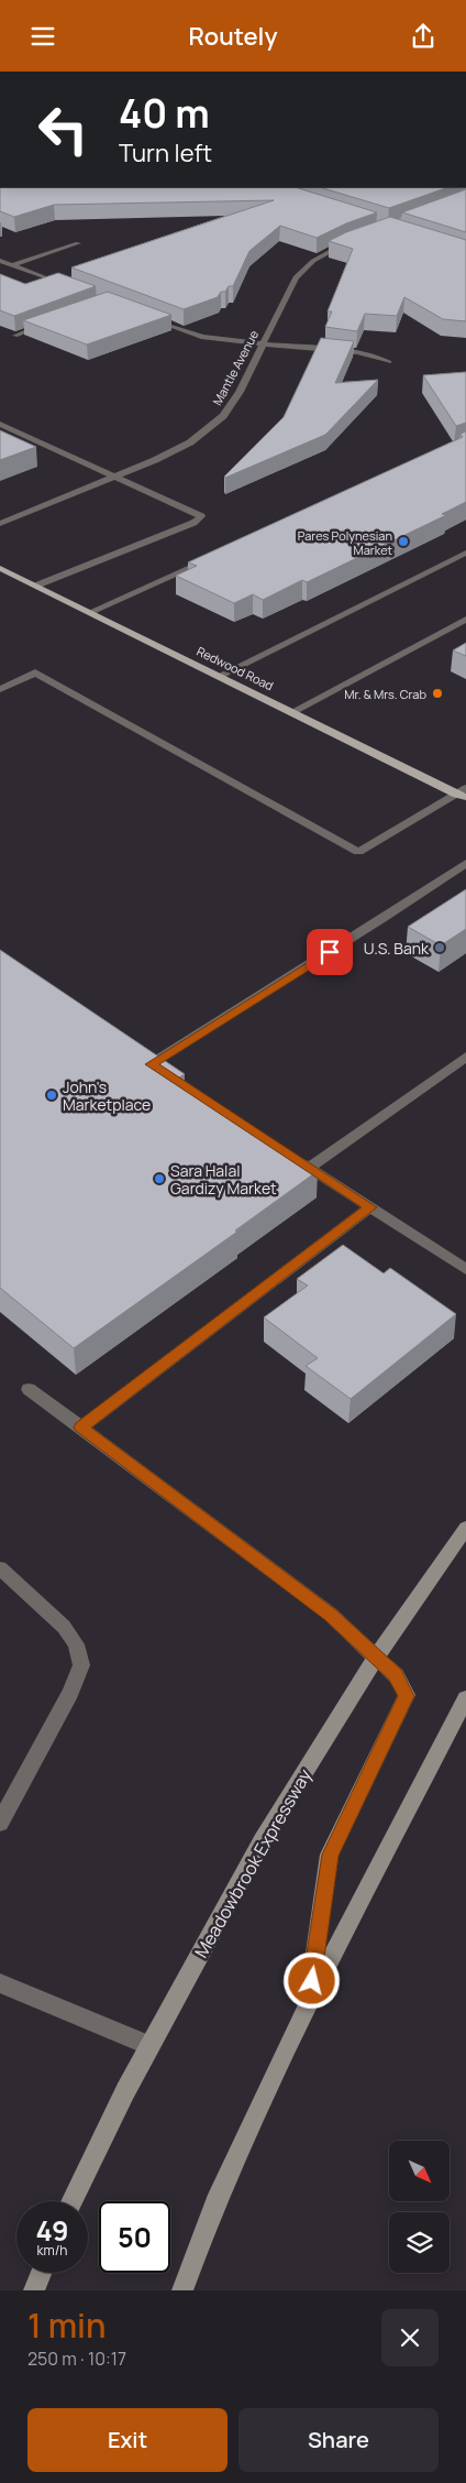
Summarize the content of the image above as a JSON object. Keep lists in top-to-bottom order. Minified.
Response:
{"streets":{"main road":["Redwood Road","Meadowbrook Expressway"],"street":["Mantle Avenue"]},"places":["Pares Polynesian Market","Mr. & Mrs. Crab","U.S. Bank","John's Marketplace","Sara Halal Gardizy Market"],"north":"bottom right","page":{"header":"Routely","turn":["40 m","Turn left"],"speed":"49 km/h","limit":"50","heading":["1 min","250 m · 10:17"],"buttons":["Exit","Share"]}}
